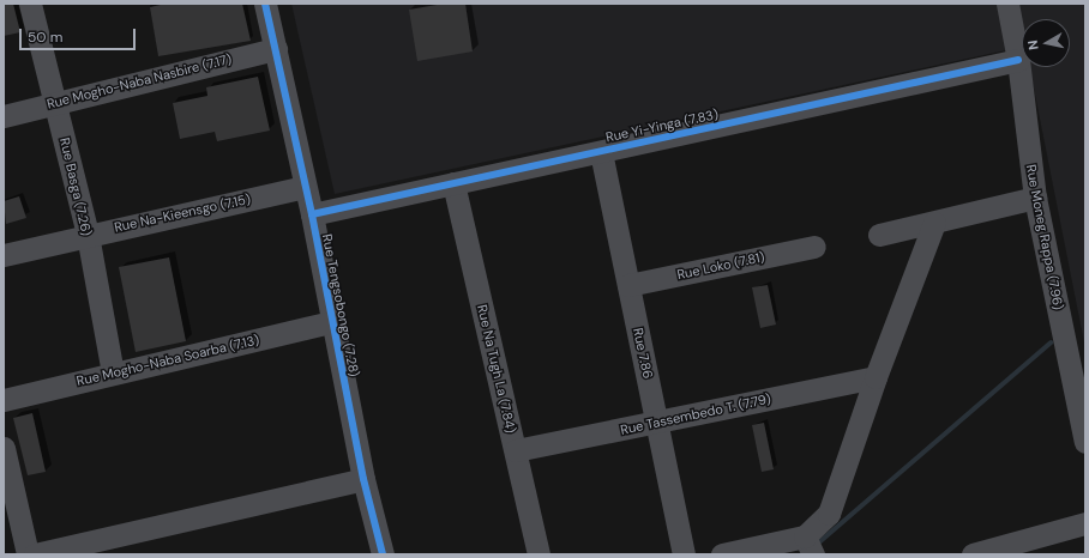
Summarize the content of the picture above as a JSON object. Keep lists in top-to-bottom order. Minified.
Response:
{"streets":{"street":["Rue Mogho-Naba Nasbire (7.17)","Rue Yi-Yinga (7.83)","Rue Basga (7.26)","Rue Na-Kieensgo (7.15)","Rue Moneg Rappa (7.96)","Rue Loko (7.81)","Rue Tengsobongo (7.28)","Rue 7.86","Rue Mogho-Naba Soarba (7.13)","Rue Na Tugh La (7.84)","Rue Tassembedo T. (7.79)"]},"crossings":[["Rue Mogho-Naba Nasbire (7.17)","Rue Basga (7.26)"],["Rue Mogho-Naba Nasbire (7.17)","Rue Tengsobongo (7.28)"],["Rue Yi-Yinga (7.83)","Rue Moneg Rappa (7.96)"],["Rue Yi-Yinga (7.83)","Rue Tengsobongo (7.28)"],["Rue Yi-Yinga (7.83)","Rue 7.86"],["Rue Yi-Yinga (7.83)","Rue Na Tugh La (7.84)"],["Rue Basga (7.26)","Rue Na-Kieensgo (7.15)"],["Rue Basga (7.26)","Rue Mogho-Naba Soarba (7.13)"],["Rue Na-Kieensgo (7.15)","Rue Tengsobongo (7.28)"],["Rue Loko (7.81)","Rue 7.86"],["Rue Tengsobongo (7.28)","Rue Mogho-Naba Soarba (7.13)"],["Rue 7.86","Rue Tassembedo T. (7.79)"],["Rue Na Tugh La (7.84)","Rue Tassembedo T. (7.79)"]],"scale_bar":"50 m","north":"left"}
